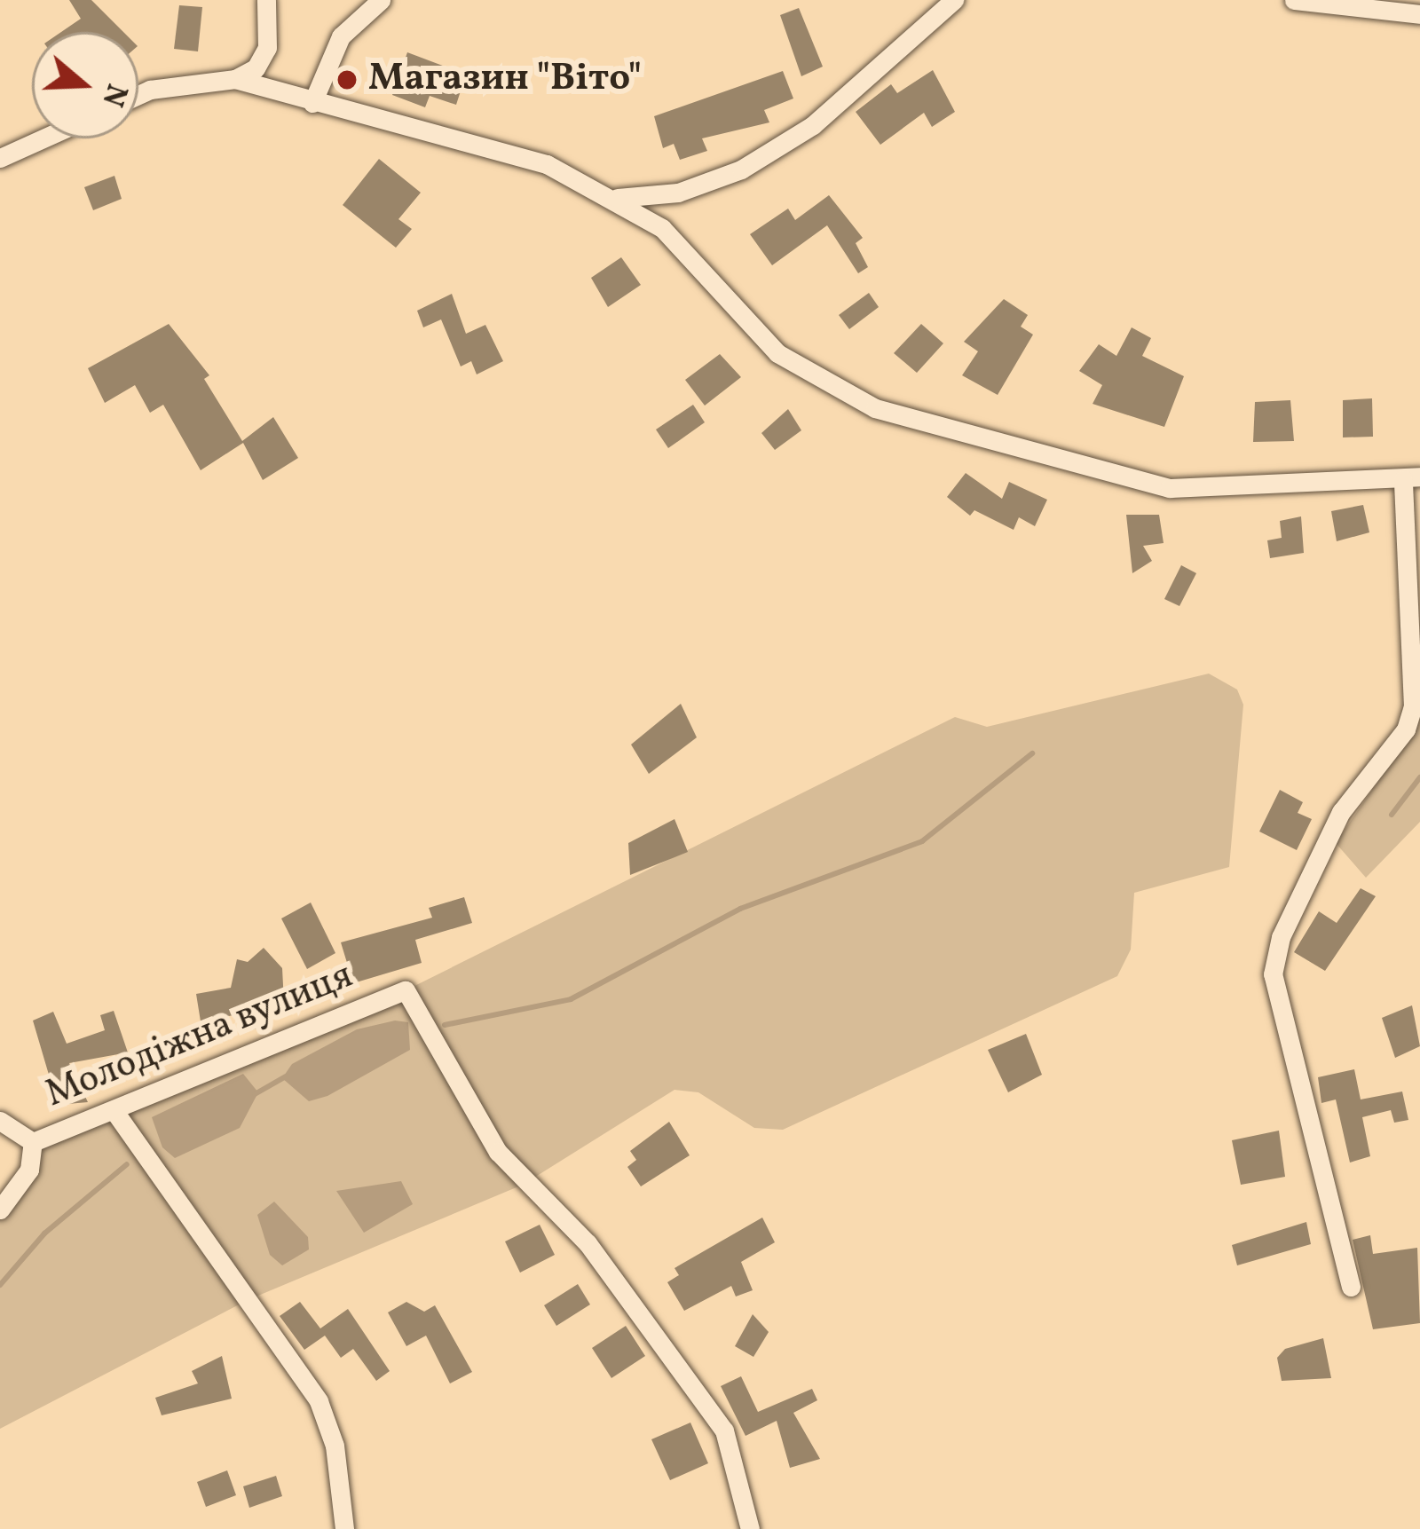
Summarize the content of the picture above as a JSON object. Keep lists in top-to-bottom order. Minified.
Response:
{"streets":{"street":["Молодіжна вулиця"]},"places":["Магазин \"Віто\""],"north":"right"}
